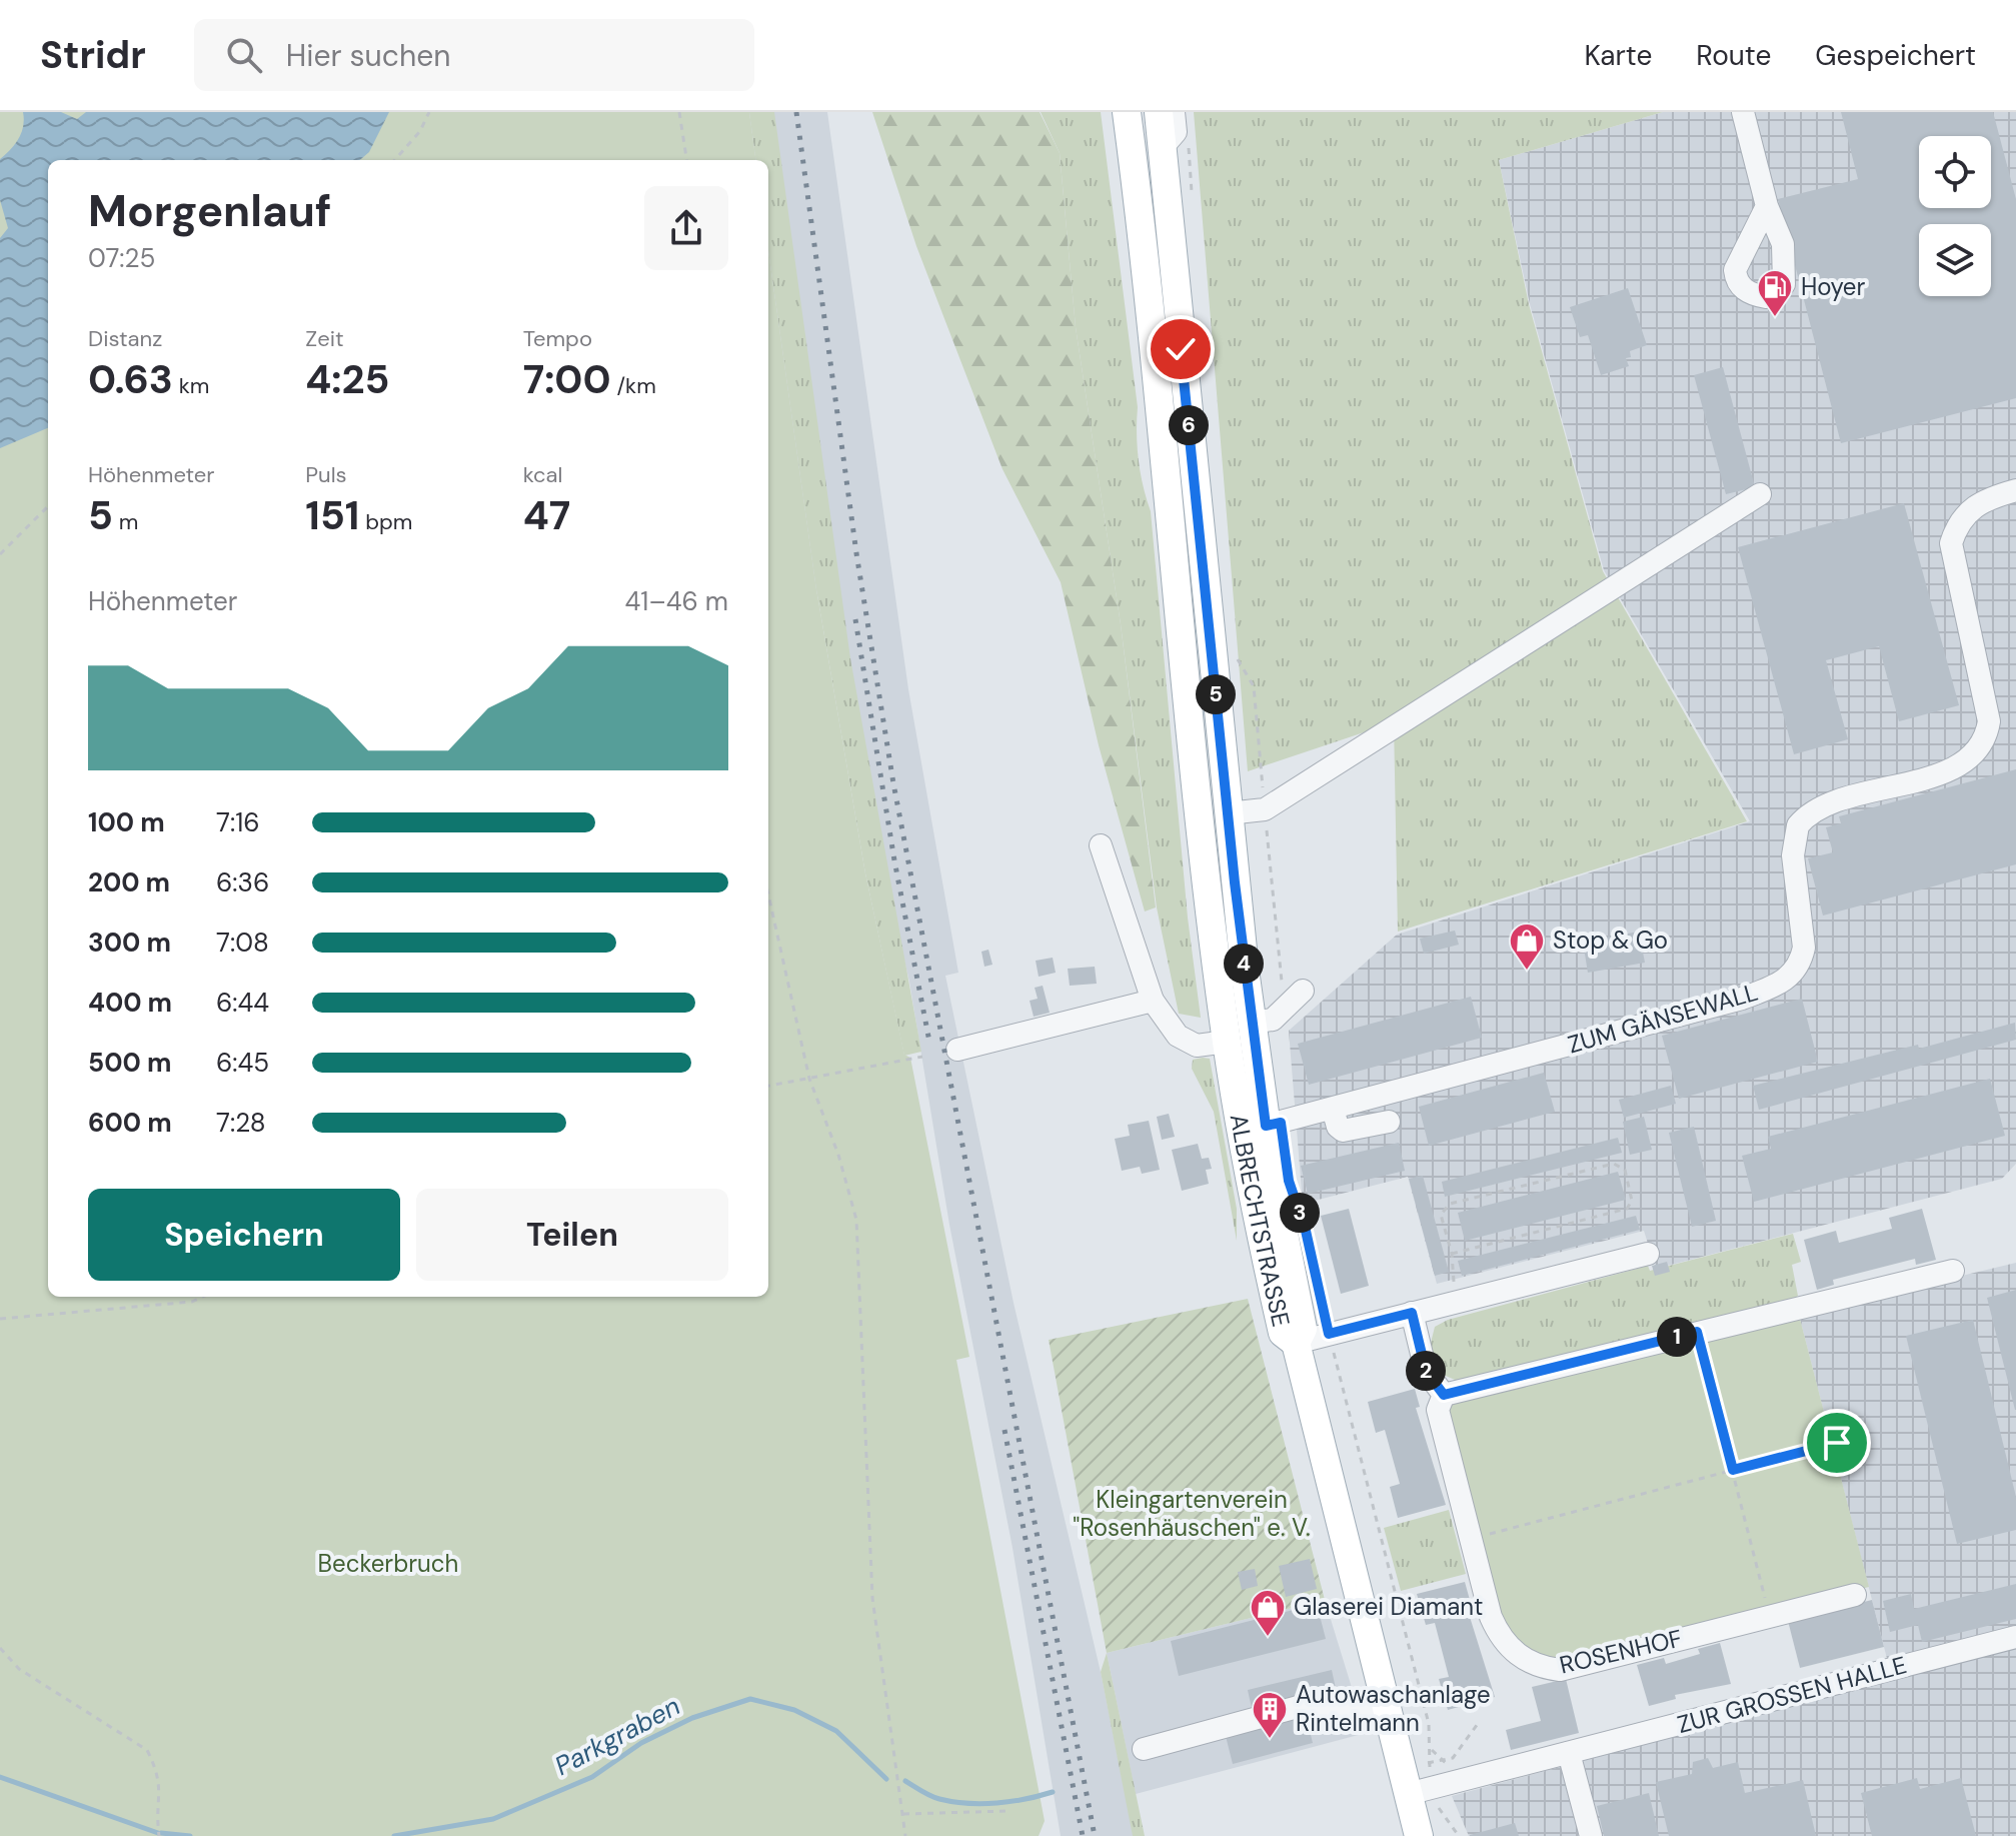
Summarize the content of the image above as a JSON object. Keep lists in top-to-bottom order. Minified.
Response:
{"streets":{"main road":["ALBRECHTSTRASSE"],"street":["ZUM GÄNSEWALL","ROSENHOF","ZUR GROSSEN HALLE"]},"crossings":[["ZUM GÄNSEWALL","ALBRECHTSTRASSE"],["ALBRECHTSTRASSE","ZUR GROSSEN HALLE"]],"water":["Parkgraben"],"parks":["Kleingartenverein \"Rosenhäuschen\" e. V.","Beckerbruch"],"places":{"fuel station":["Hoyer"],"shop":["Stop & Go","Glaserei Diamant"],"building":["Autowaschanlage Rintelmann"]},"page":{"header":"Stridr","search":"Hier suchen","nav":["Karte","Route","Gespeichert"],"heading":["Morgenlauf","07:25"],"stats":[["Distanz","0.63 km"],["Zeit","4:25"],["Tempo","7:00 /km"],["Höhenmeter","5 m"],["Puls","151 bpm"],["kcal","47"]],"pins":["6","5","4","3","1","2"],"chart":["Höhenmeter","41–46 m"],"list":[{"name":"100 m","note":"7:16"},{"name":"200 m","note":"6:36"},{"name":"300 m","note":"7:08"},{"name":"400 m","note":"6:44"},{"name":"500 m","note":"6:45"},{"name":"600 m","note":"7:28"}],"buttons":["Speichern","Teilen"]}}
